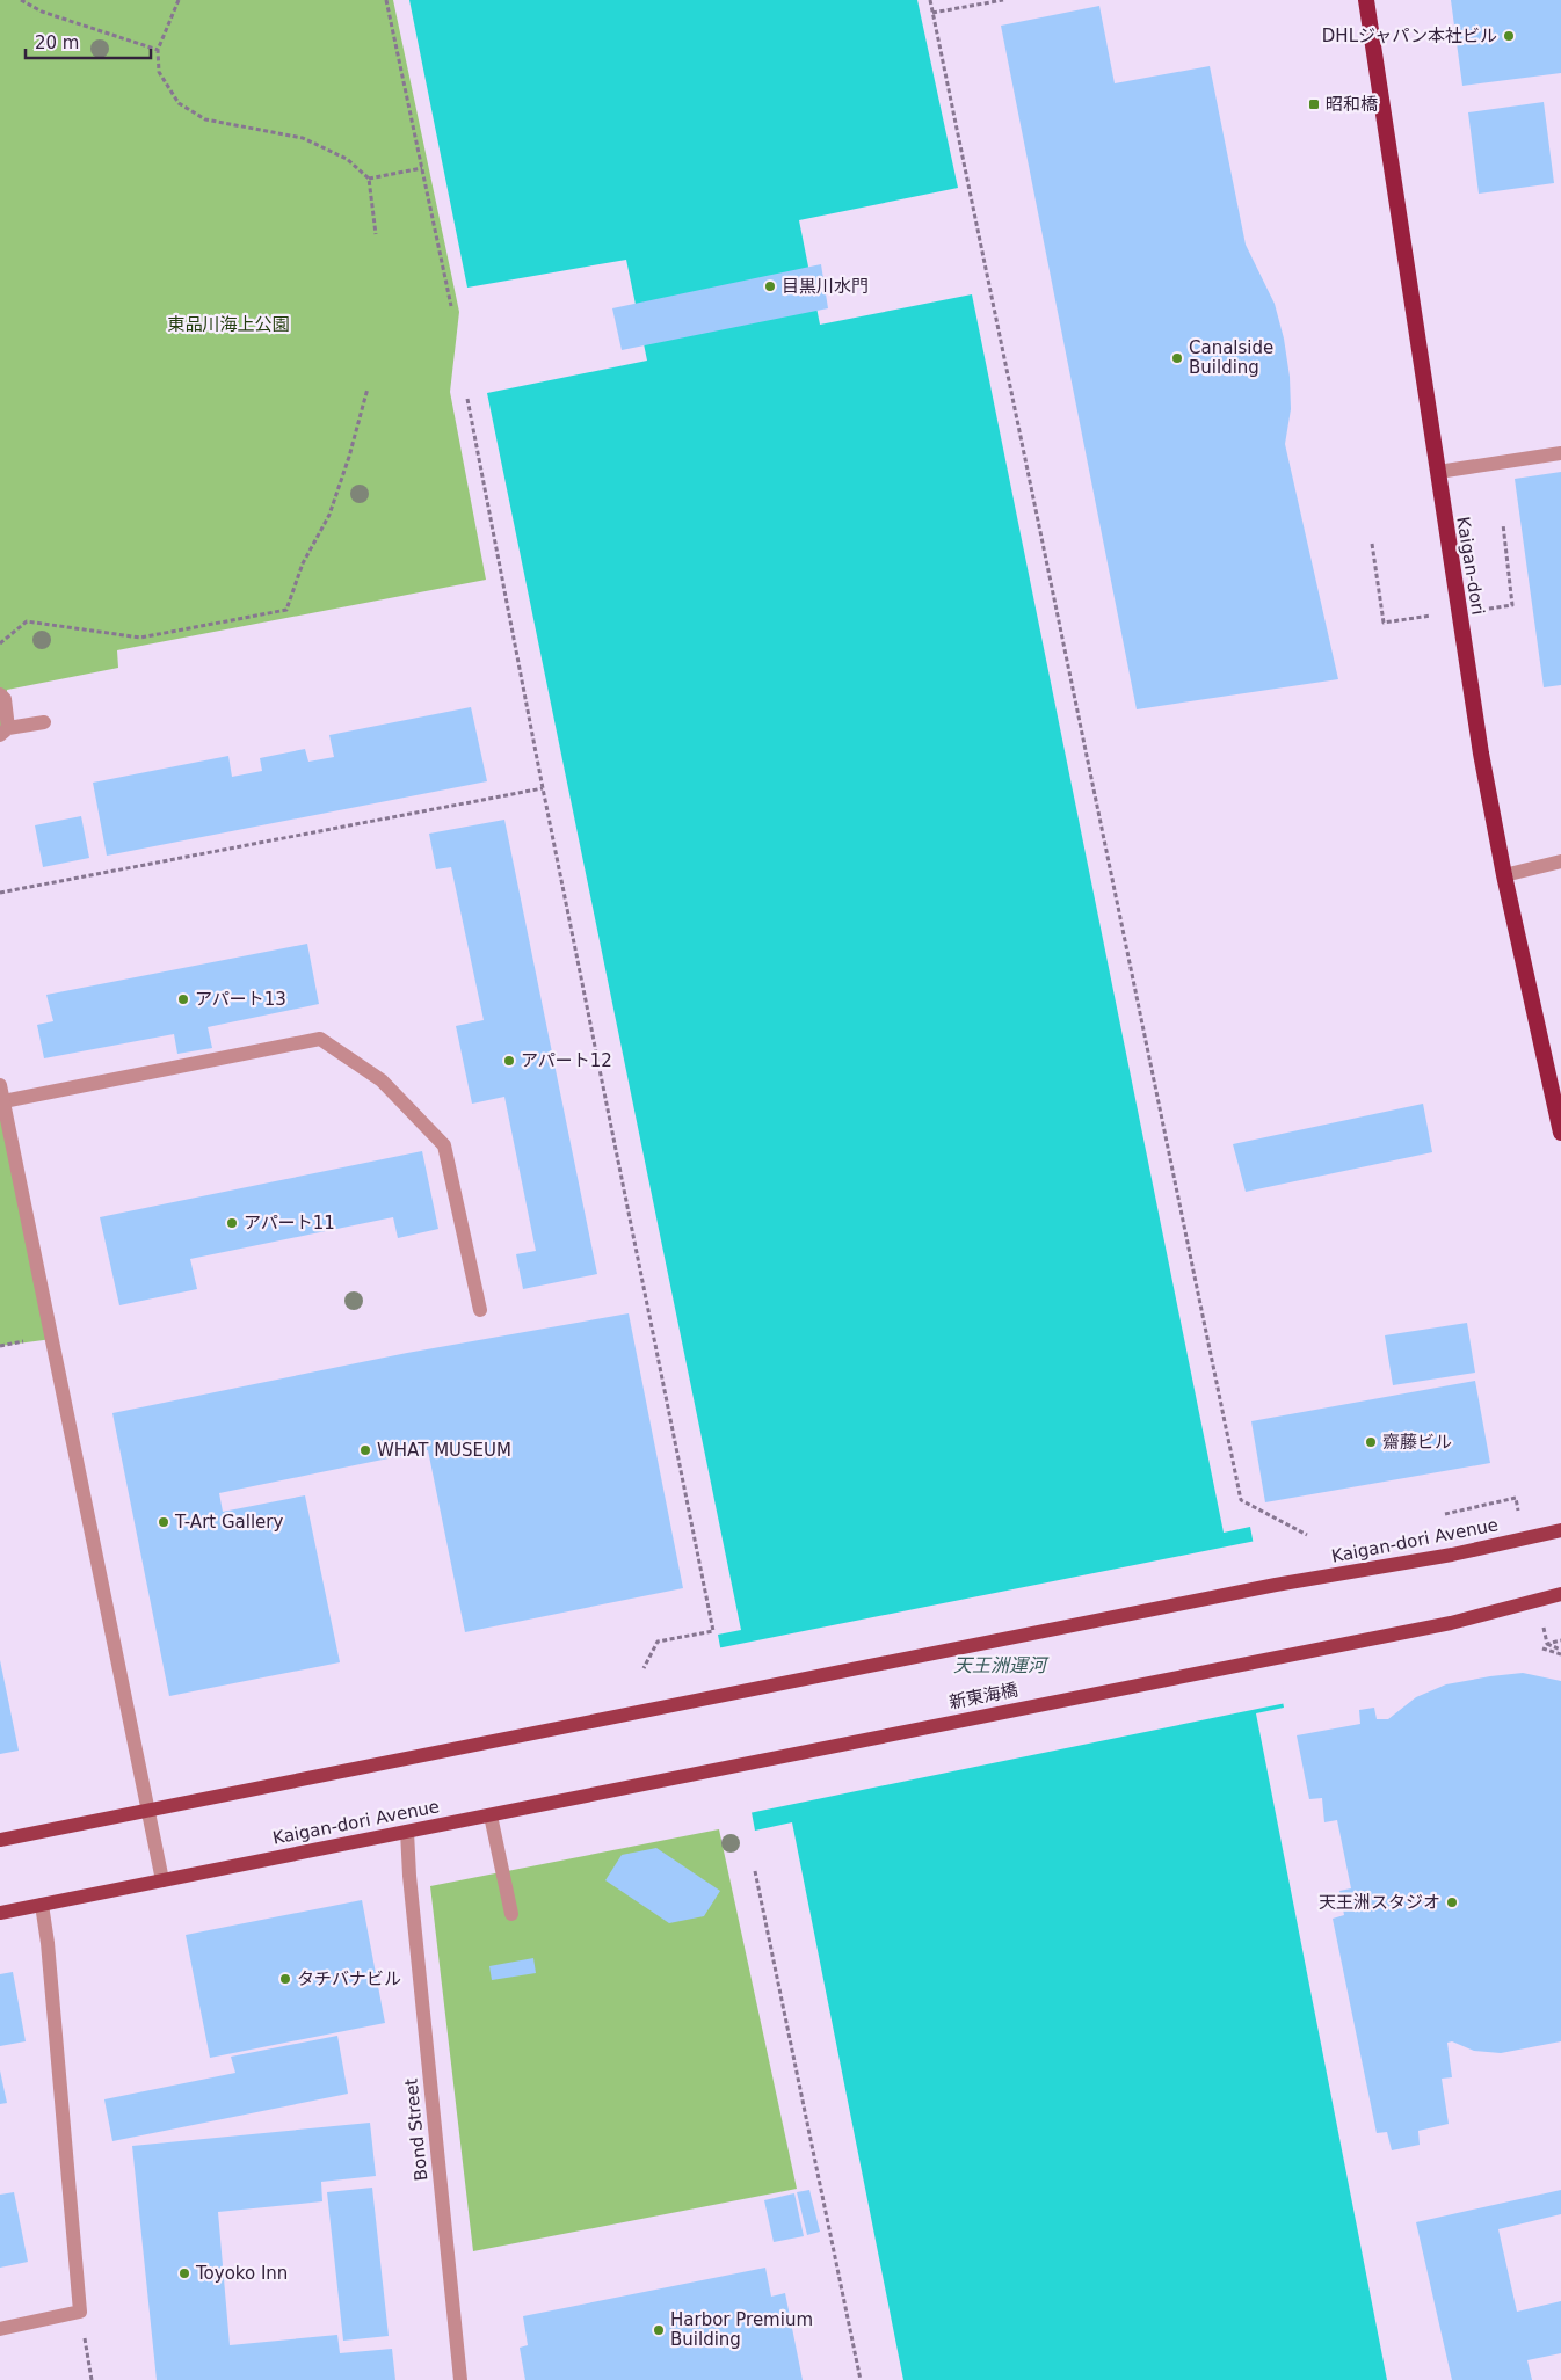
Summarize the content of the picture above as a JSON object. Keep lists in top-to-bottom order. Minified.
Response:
{"streets":{"highway":["Kaigan-dori"],"main road":["Kaigan-dori Avenue","新東海橋"],"street":["Bond Street"]},"crossings":[["Kaigan-dori Avenue","新東海橋"],["Kaigan-dori Avenue","Bond Street"]],"water":["天王洲運河"],"parks":["東品川海上公園"],"places":{"other":["DHLジャパン本社ビル","目黒川水門","Canalside Building","アパート13","アパート12","アパート11","齋藤ビル","WHAT MUSEUM","T-Art Gallery","天王洲スタジオ","タチバナビル","Toyoko Inn","Harbor Premium Building"],"transit":["昭和橋"]},"scale_bar":"20 m"}
